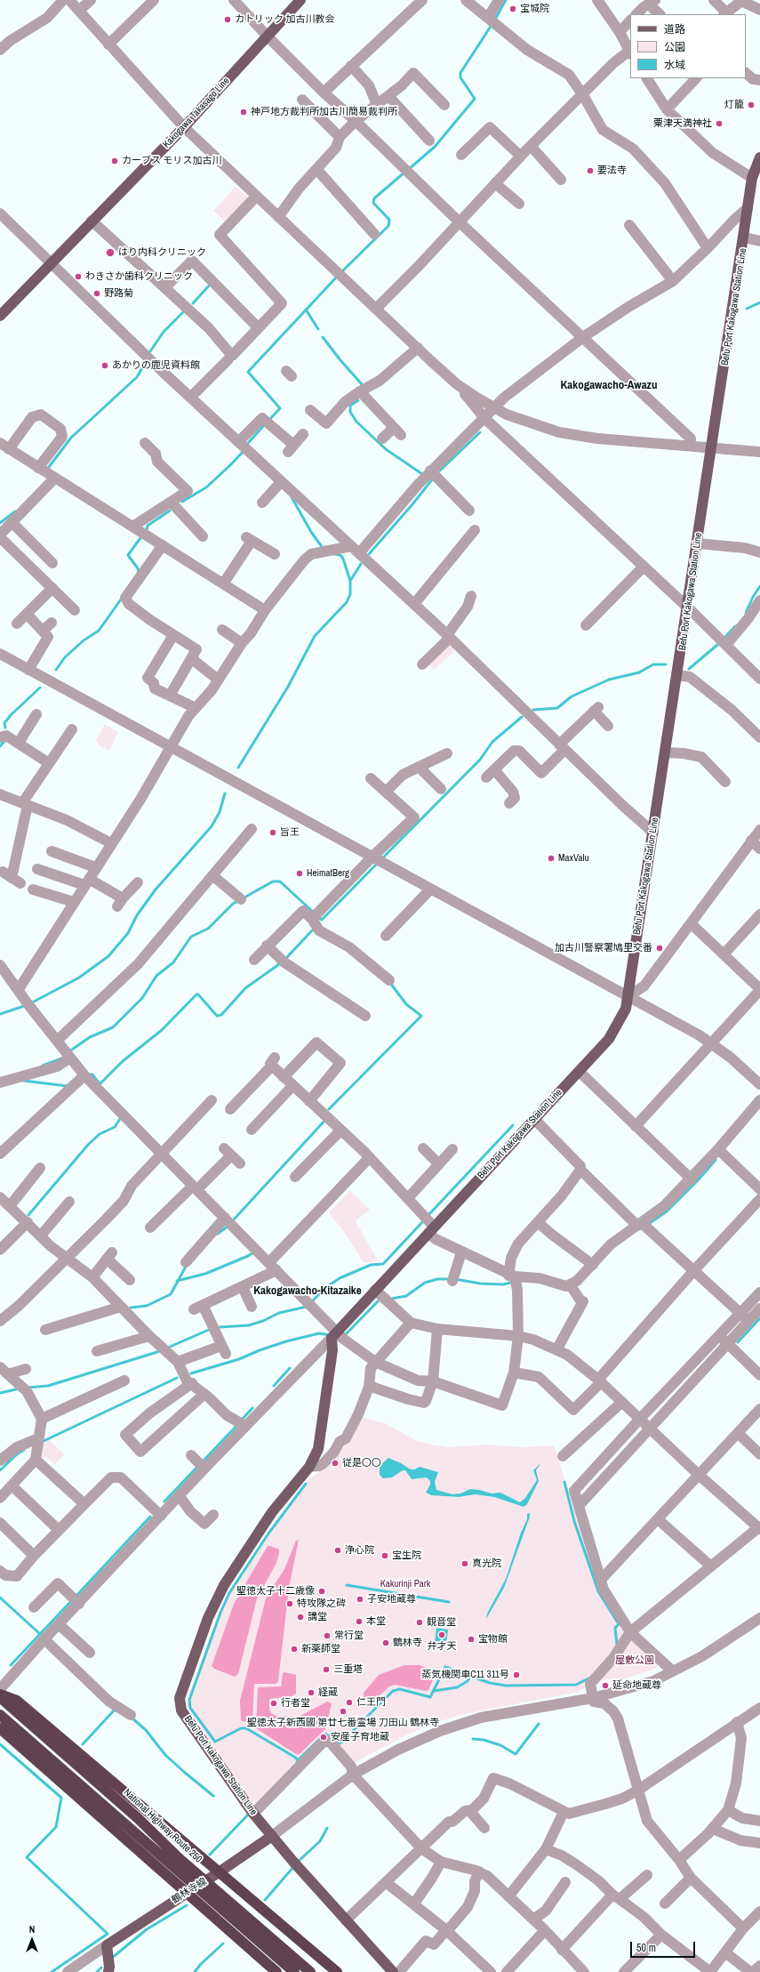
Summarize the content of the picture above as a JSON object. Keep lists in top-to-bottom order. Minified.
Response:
{"streets":{"highway":["National Highway Route 250"],"main road":["Kakogawa Takasago Line","Befu Port Kakogawa Station Line","鶴林寺線"]},"crossings":[["Befu Port Kakogawa Station Line","鶴林寺線"]],"districts":["Kakogawacho-Awazu","Kakogawacho-Kitazaike"],"parks":["Kakurinji Park","屋敷公園"],"places":["宝城院","カトリック 加古川教会","灯籠","神戸地方裁判所加古川簡易裁判所","粟津天満神社","カーブス モリス加古川","要法寺","はり内科クリニック","わきさか歯科クリニック","野路菊","あかりの鹿児資料館","旨王","MaxValu","HeimatBerg","加古川警察署鳩里交番","従是〇〇","浄心院","宝生院","真光院","聖徳太子十二歳像","子安地蔵尊","特攻隊之碑","講堂","本堂","観音堂","弁才天","常行堂","宝物館","鶴林寺","新薬師堂","三重塔","蒸気機関車C11 311号","延命地蔵尊","経蔵","仁王門","行者堂","聖徳太子新西國 第廿七番霊場 刀田山 鶴林寺","安産子育地蔵"],"legend":["道路","公園","水域"],"scale_bar":"50 m","north":"top"}
